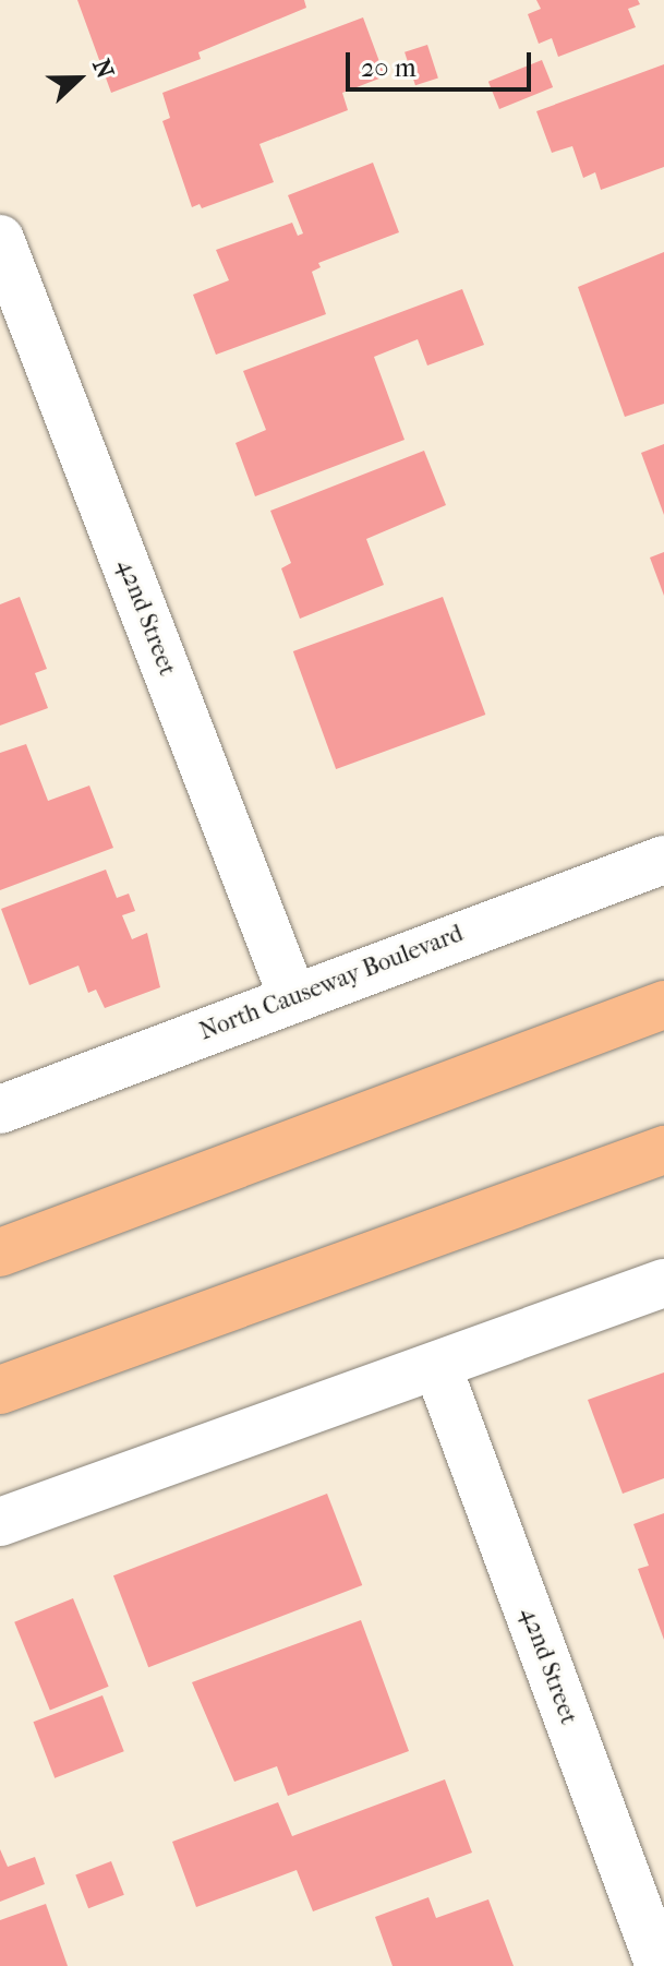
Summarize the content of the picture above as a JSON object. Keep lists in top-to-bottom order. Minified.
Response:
{"streets":{"street":["42nd Street","North Causeway Boulevard"]},"crossings":[["42nd Street","North Causeway Boulevard"]],"scale_bar":"20 m","north":"right"}
